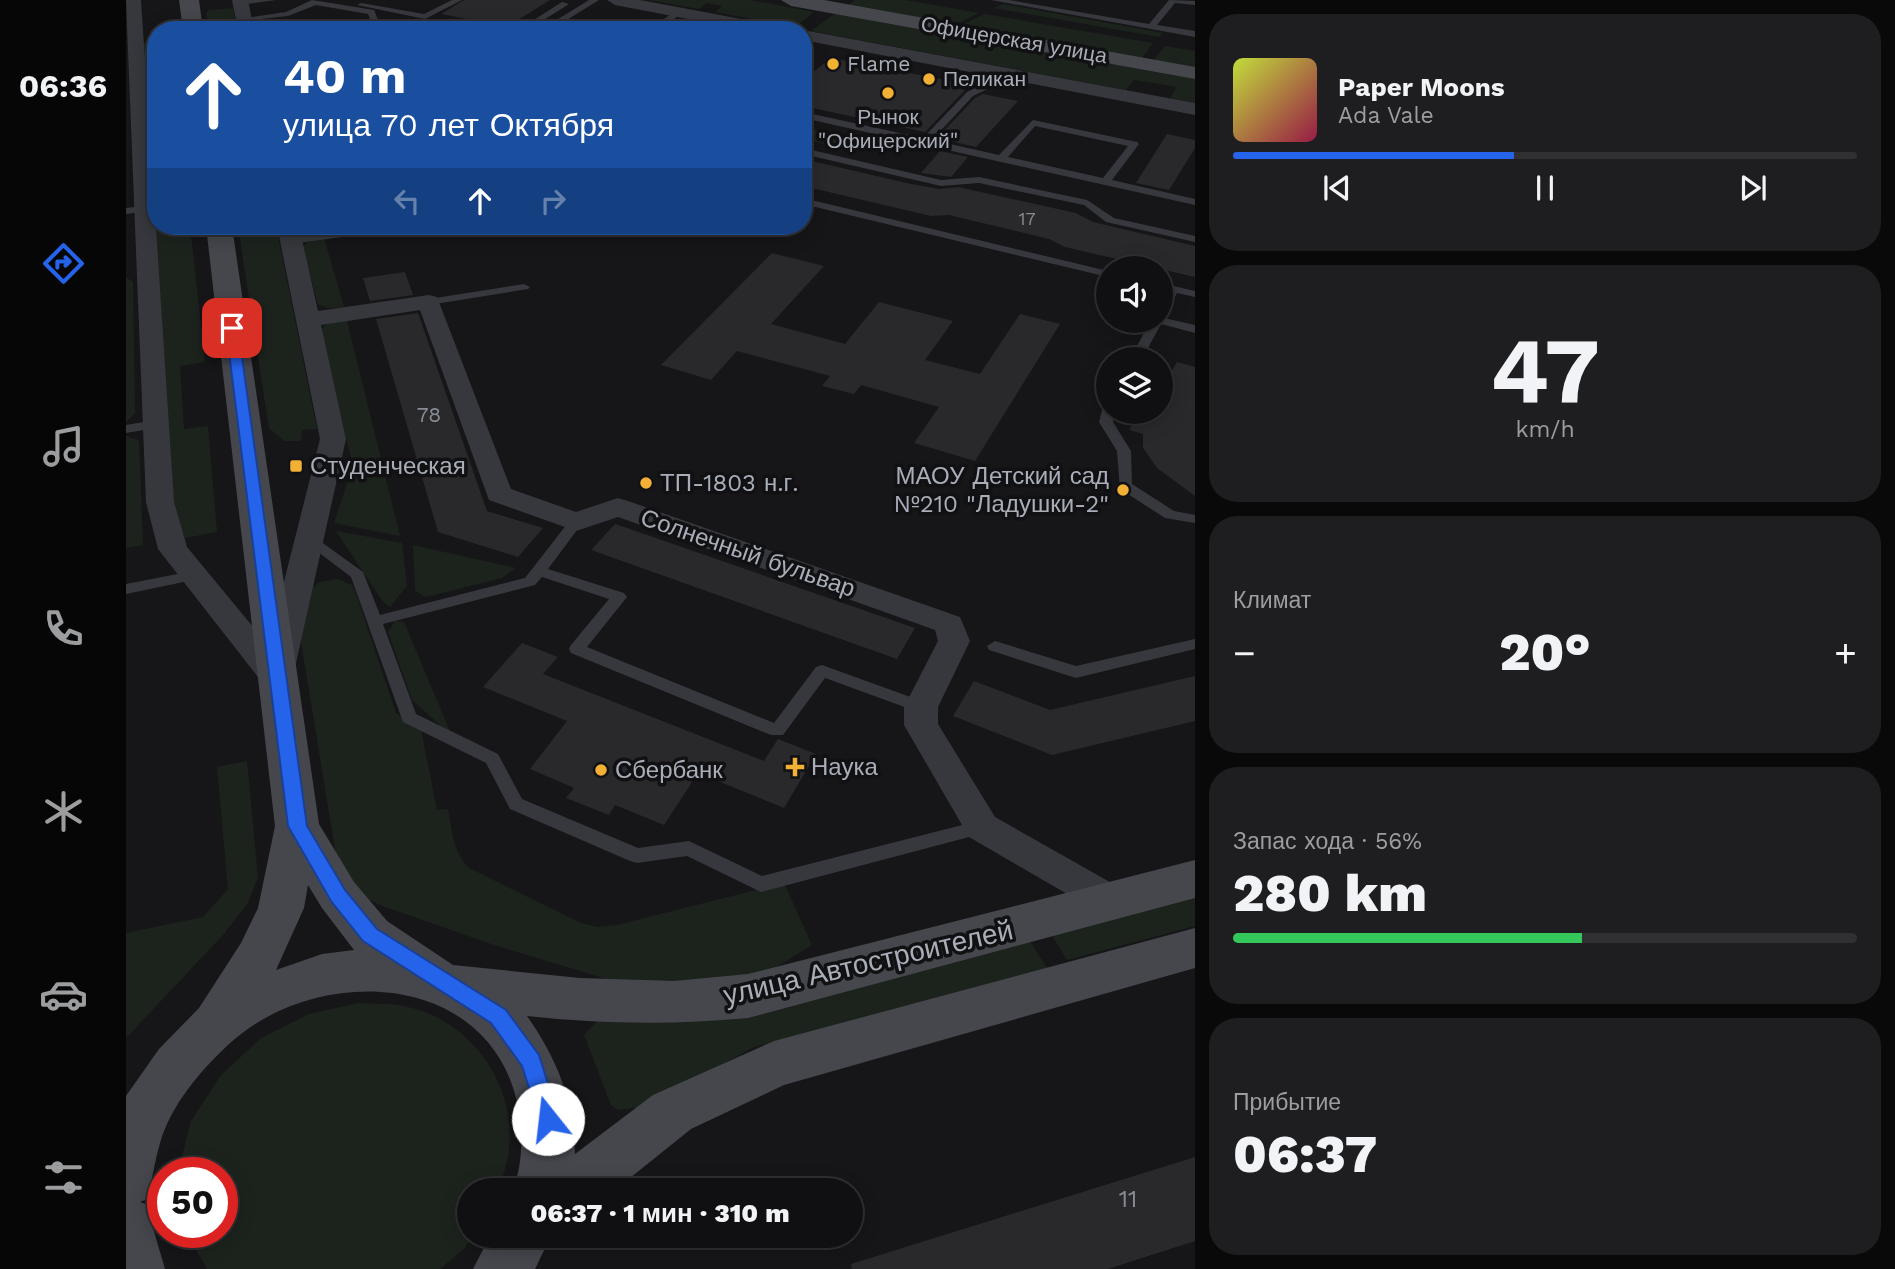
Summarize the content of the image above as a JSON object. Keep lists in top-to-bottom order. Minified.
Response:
{"streets":{"main road":["Офицерская улица","улица Автостроителей"],"street":["Солнечный бульвар"]},"places":{"other":["Flame","Пеликан","Рынок \"Офицерский\"","ТП-1803 н.г.","МАОУ Детский сад №210 \"Ладушки-2\"","Сбербанк"],"transit":["Студенческая"],"health":["Наука"]},"house_numbers":["17","78","11"],"page":{"tabs":"06:36","turn":["40 m","улица 70 лет Октября"],"song":["Paper Moons","Ada Vale"],"tile":[["47","km/h"],"Климат",["Запас хода · 56%","280 km"],["Прибытие","06:37"]],"heat":["−","20°","+"],"limit":"50","trip":"06:37 · 1 мин · 310 m"}}
